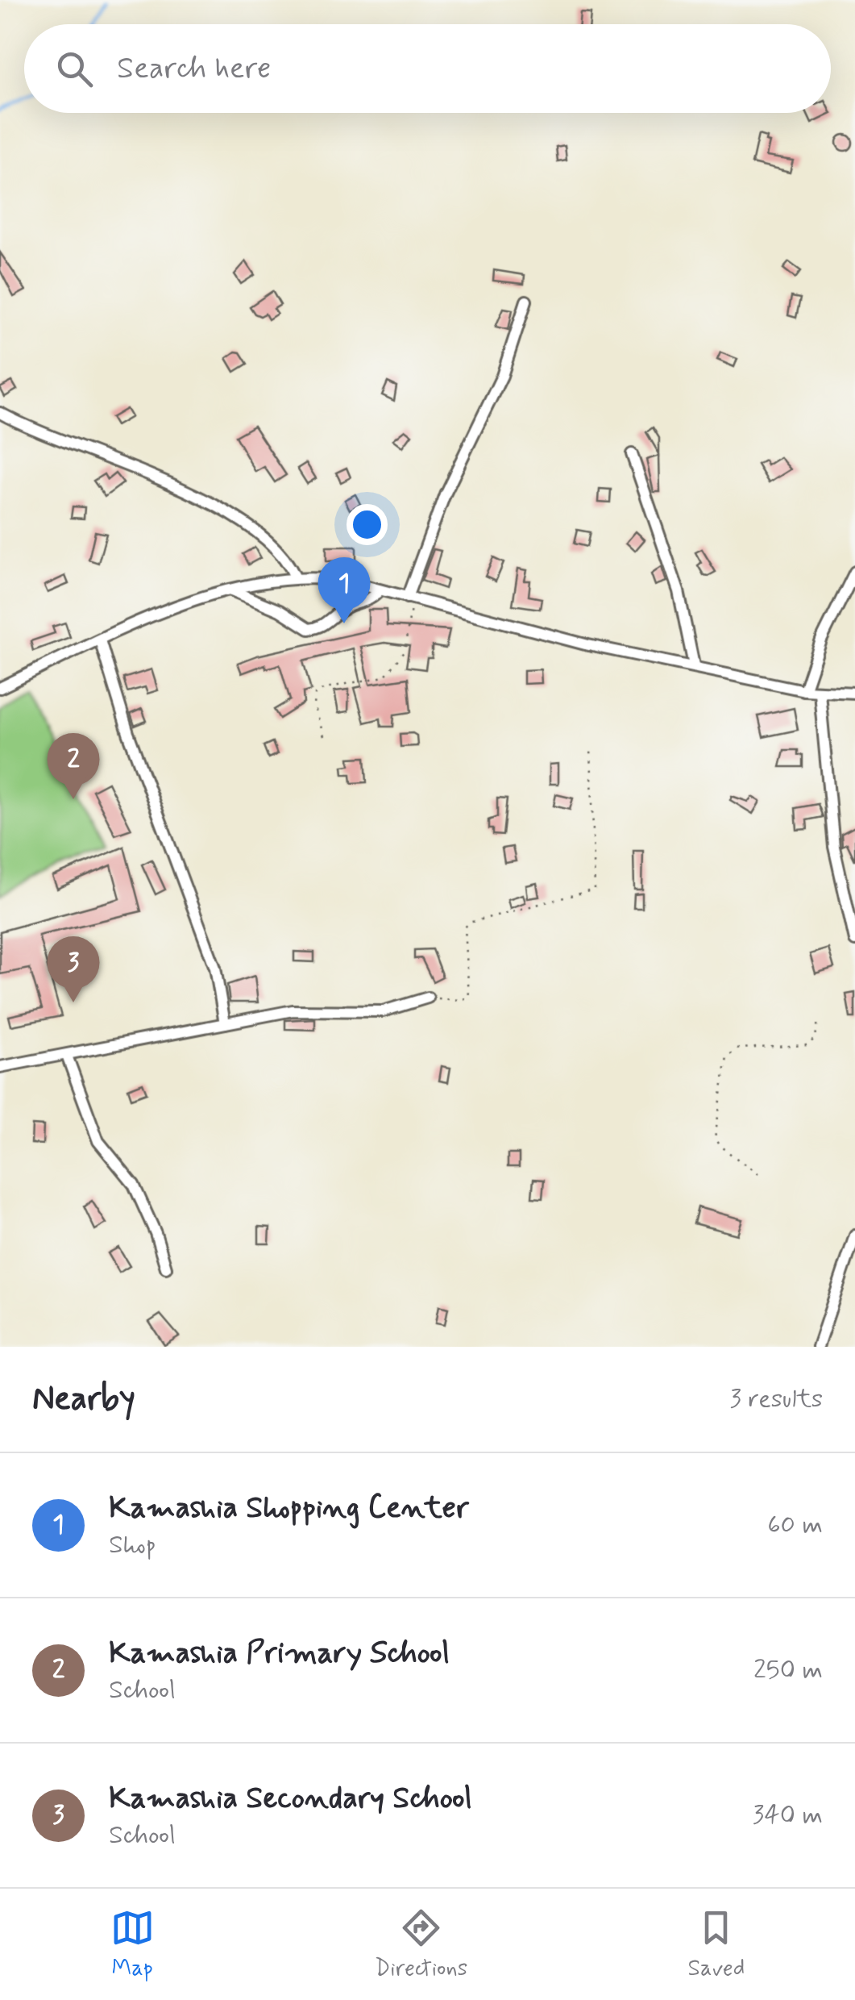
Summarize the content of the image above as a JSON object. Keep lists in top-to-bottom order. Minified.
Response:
{"page":{"search":"Search here","pins":["1","2","3"],"heading":["Nearby","3 results"],"list":[{"mark":"1","name":"Kamashia Shopping Center","note":"Shop","value":"60 m"},{"mark":"2","name":"Kamashia Primary School","note":"School","value":"250 m"},{"mark":"3","name":"Kamashia Secondary School","note":"School","value":"340 m"}],"nav":["Map","Directions","Saved"]}}
